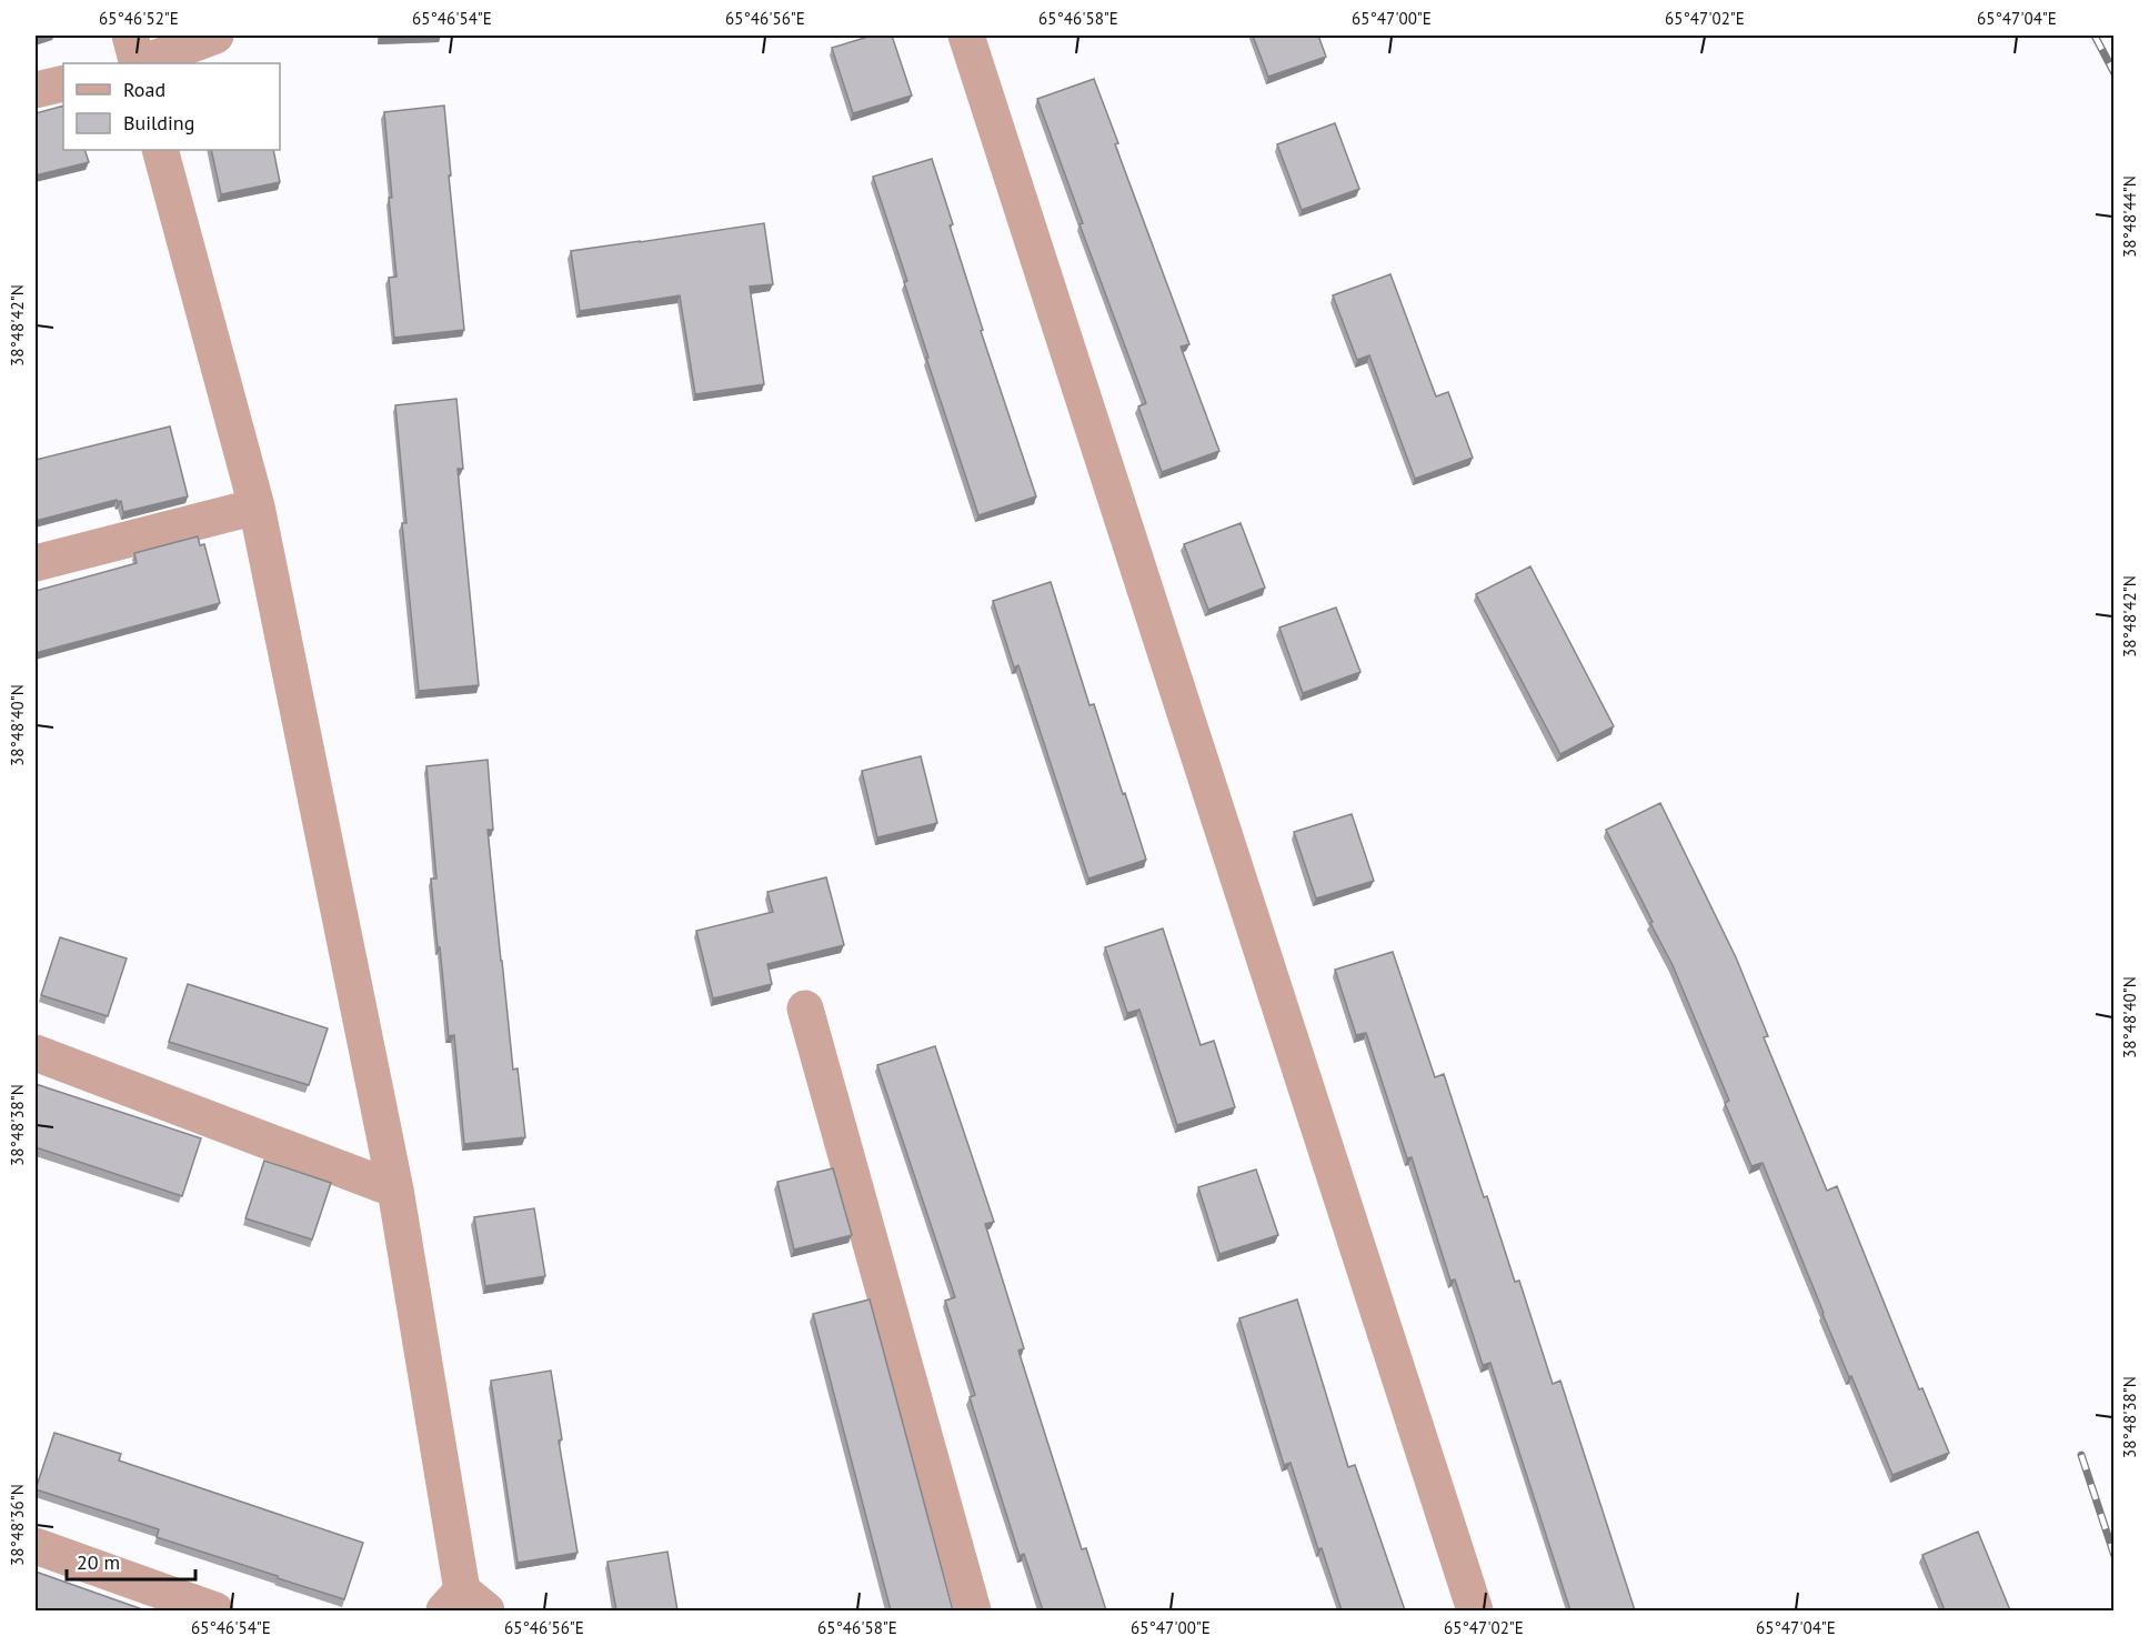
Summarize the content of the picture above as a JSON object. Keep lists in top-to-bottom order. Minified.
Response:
{"legend":["Road","Building"],"scale_bar":"20 m","coordinates":["65°46'52\"E","65°46'54\"E","65°46'56\"E","65°46'58\"E","65°47'00\"E","65°47'02\"E","65°47'04\"E","38°48'44\"N","38°48'42\"N","38°48'40\"N","38°48'38\"N","38°48'36\"N"]}
